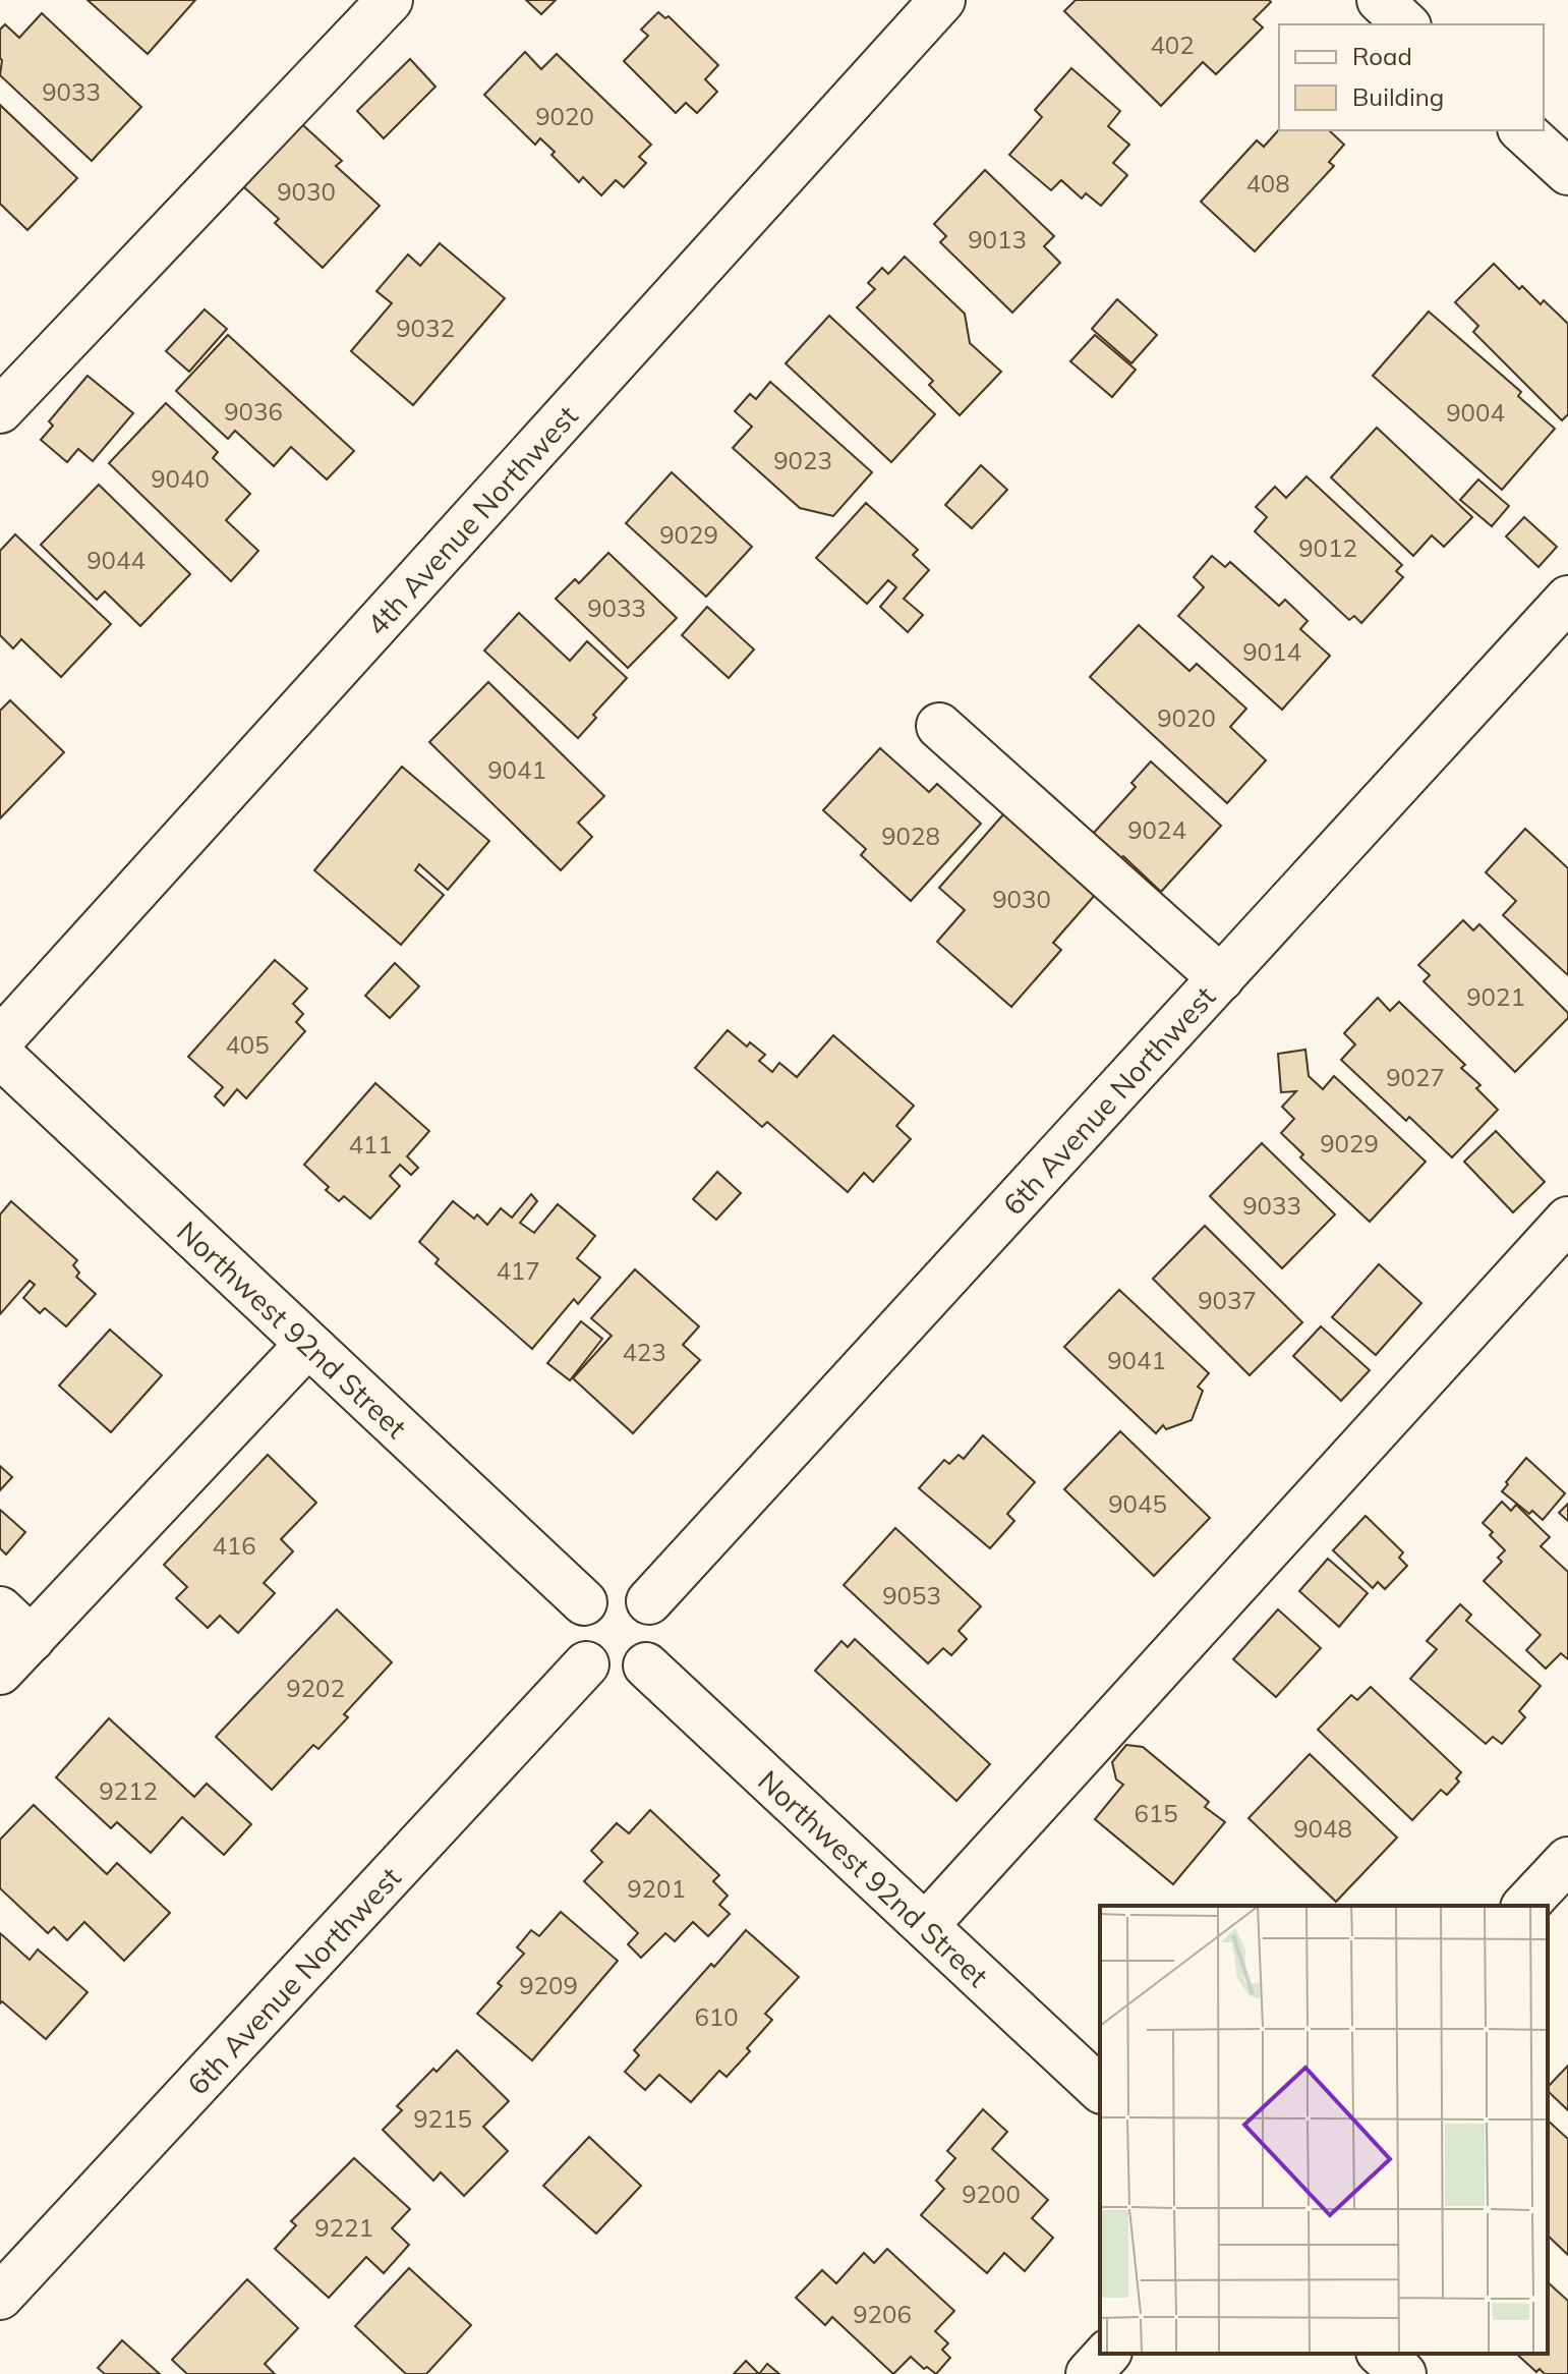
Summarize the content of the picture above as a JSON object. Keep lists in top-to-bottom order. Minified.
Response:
{"streets":{"street":["4th Avenue Northwest","6th Avenue Northwest","Northwest 92nd Street"]},"crossings":[["6th Avenue Northwest","Northwest 92nd Street"]],"house_numbers":["402","9033","9020","408","9030","9013","9032","9036","9004","9023","9040","9029","9012","9044","9033","9014","9020","9041","9024","9028","9030","9021","405","9027","9029","411","9033","417","9037","423","9041","9045","416","9053","9202","9212","615","9048","9201","9209","610","9215","9200","9221","9206"],"legend":["Road","Building"]}
